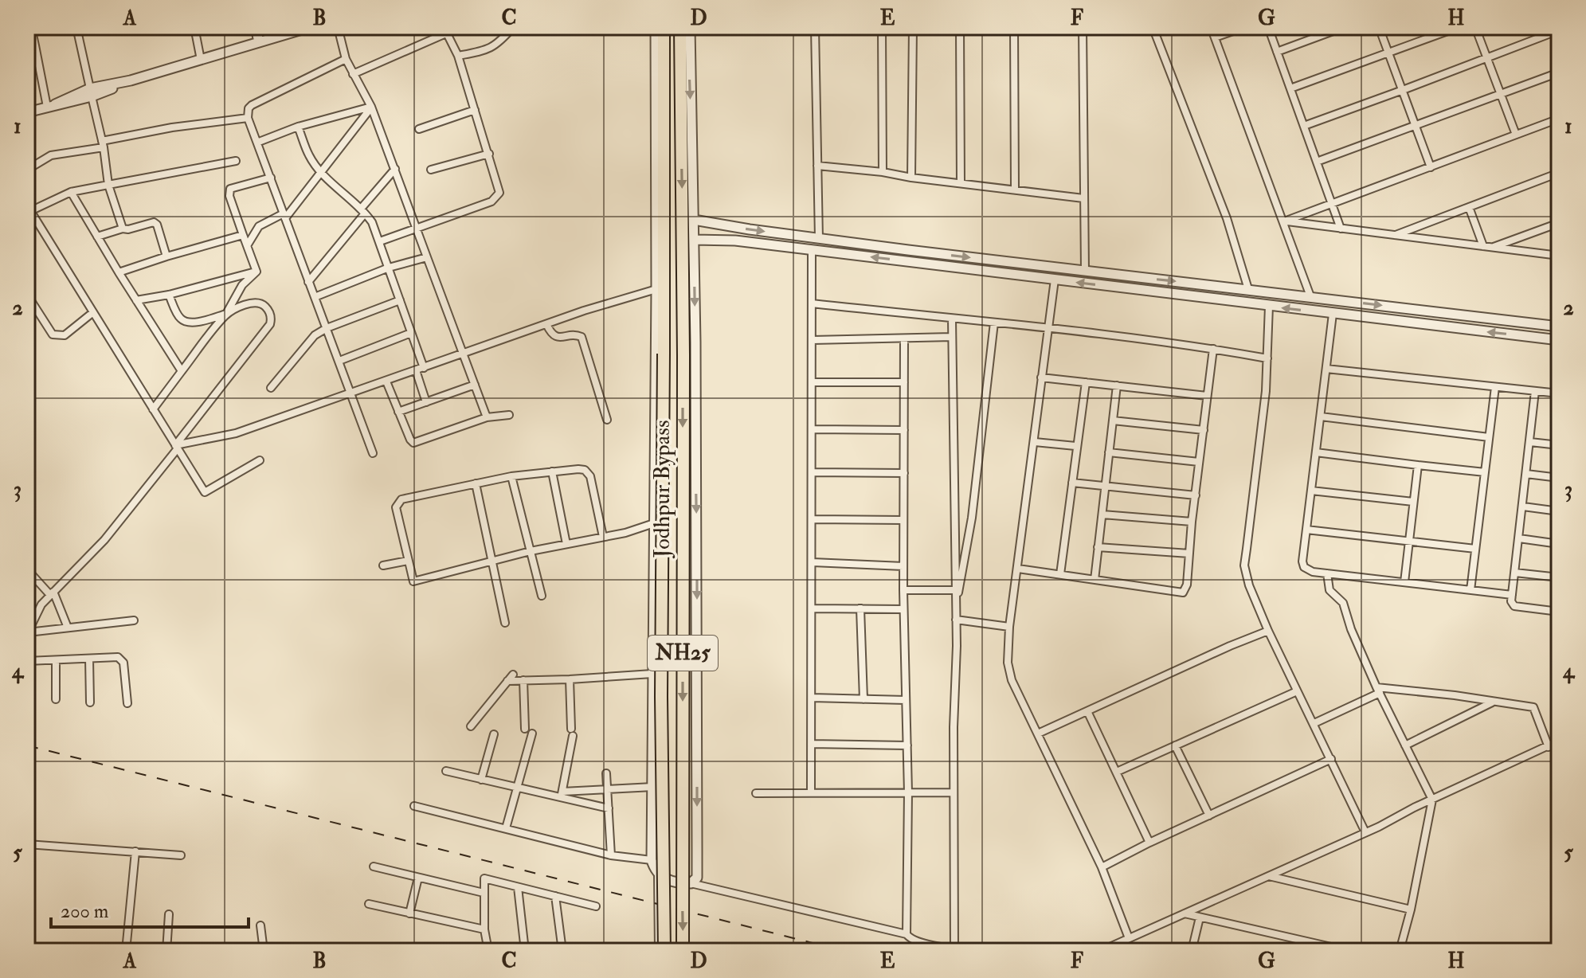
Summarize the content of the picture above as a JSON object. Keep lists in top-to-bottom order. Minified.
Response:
{"streets":{"highway":["Jodhpur Bypass","NH25"]},"scale_bar":"200 m","grid":{"columns":["A","B","C","D","E","F","G","H"],"rows":["1","2","3","4","5"]}}
